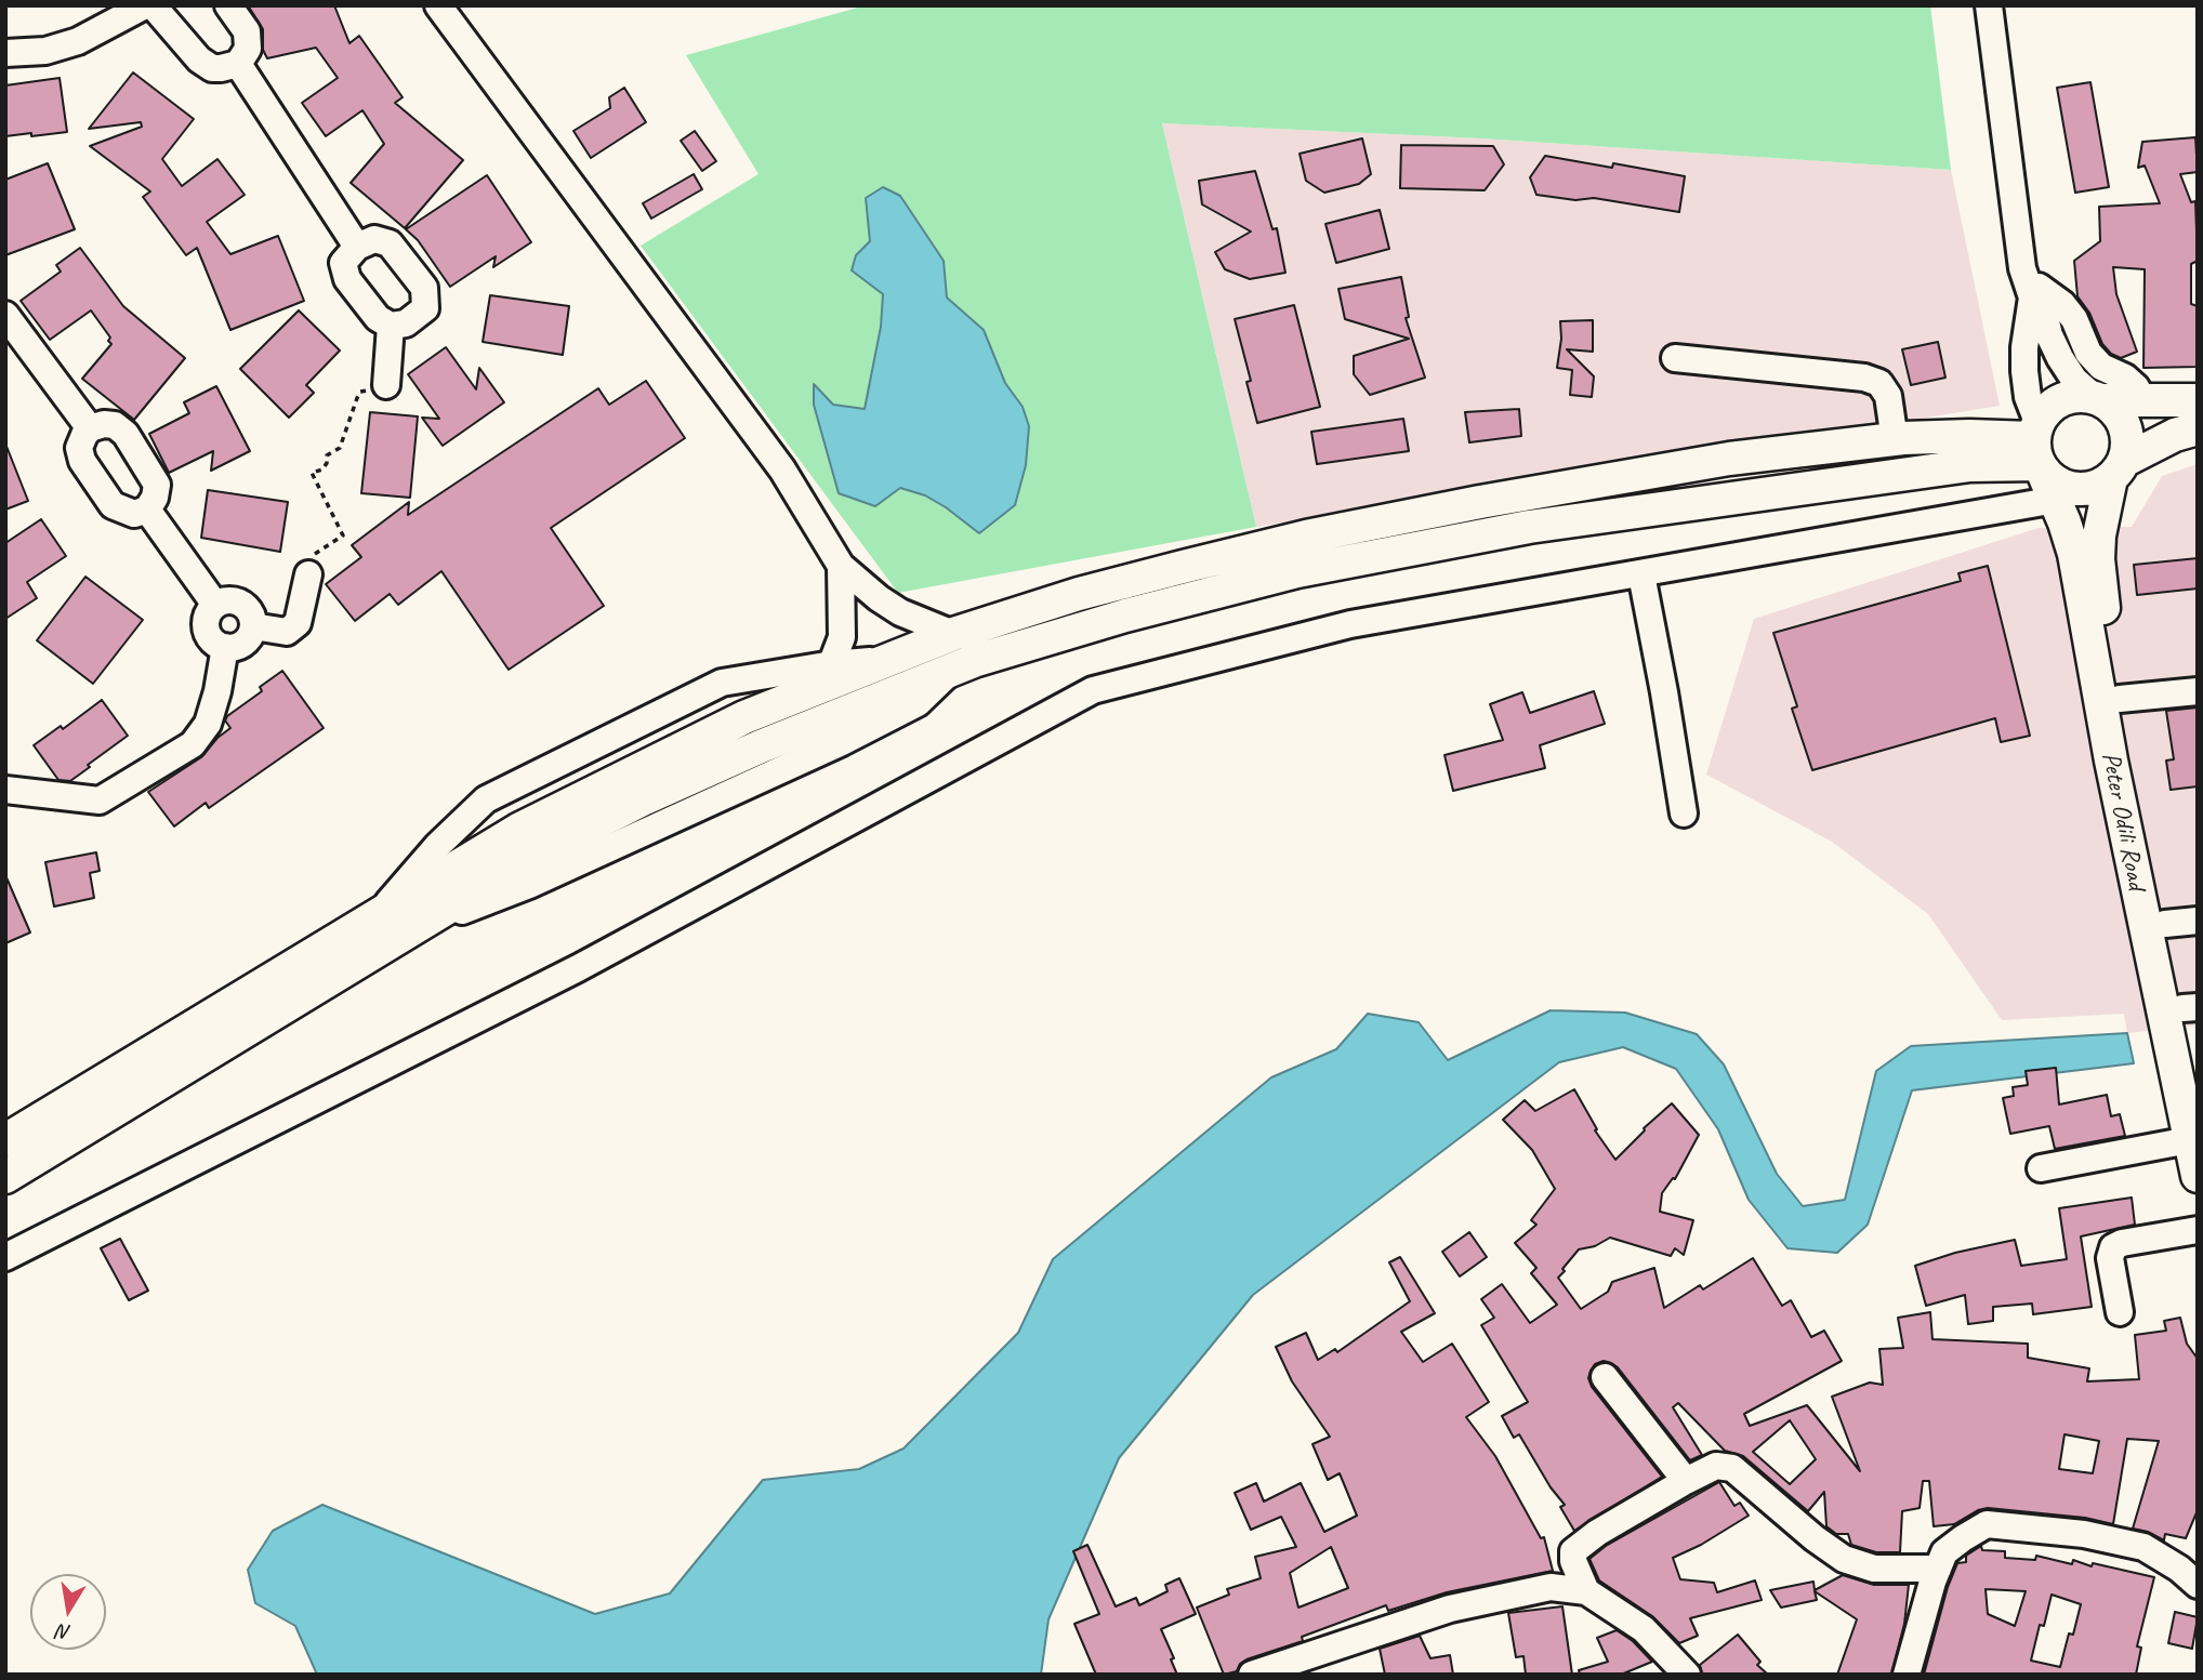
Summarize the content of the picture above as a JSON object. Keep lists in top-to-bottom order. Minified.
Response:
{"streets":{"main road":["Peter Odili Road"]},"north":"bottom"}
